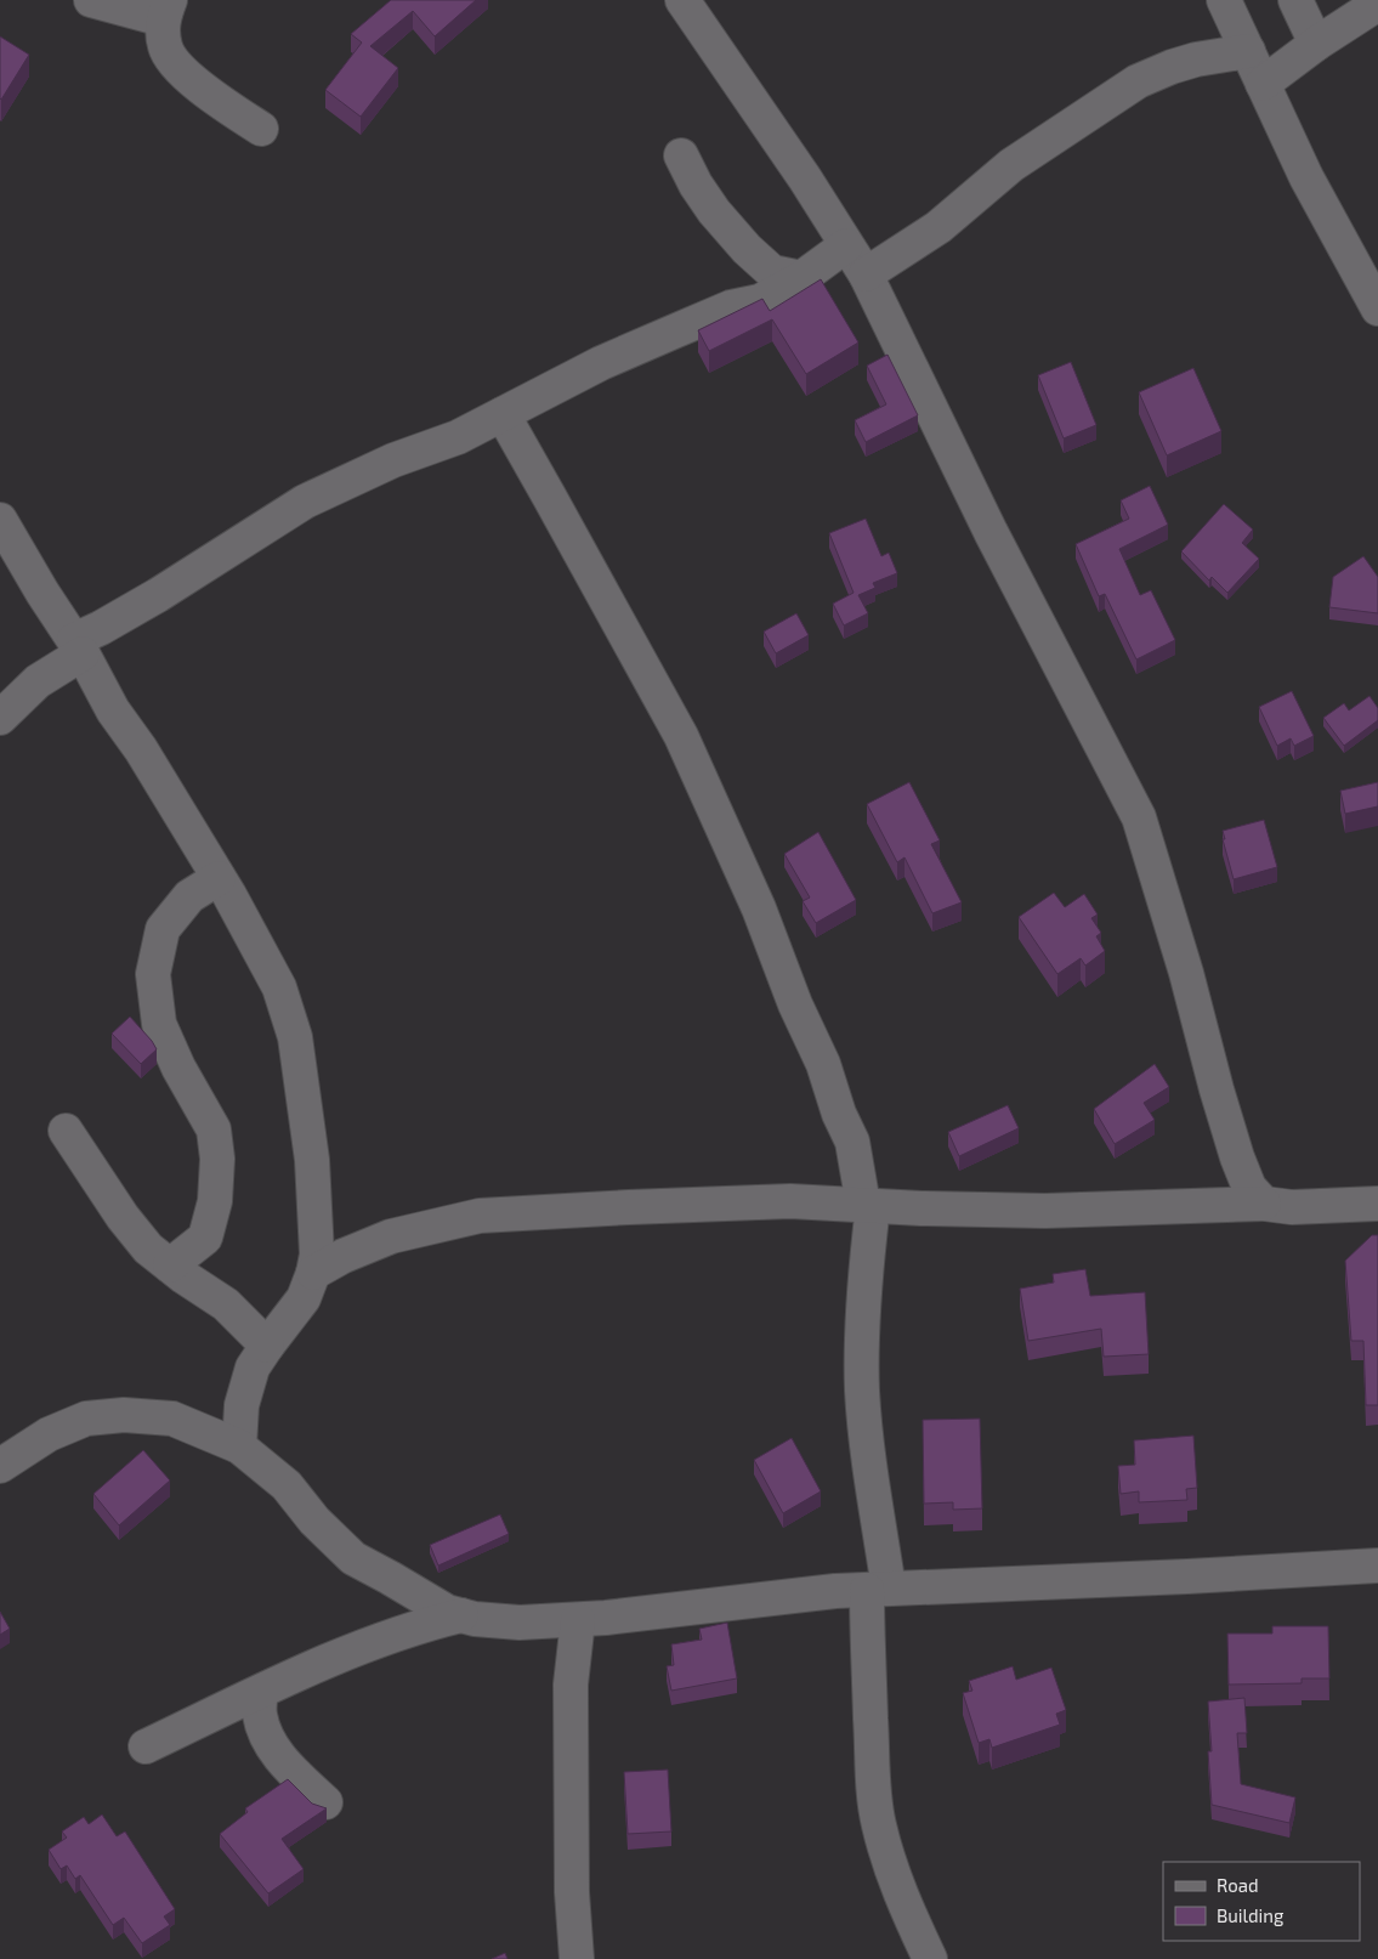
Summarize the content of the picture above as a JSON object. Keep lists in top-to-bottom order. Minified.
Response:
{"legend":["Road","Building"]}
